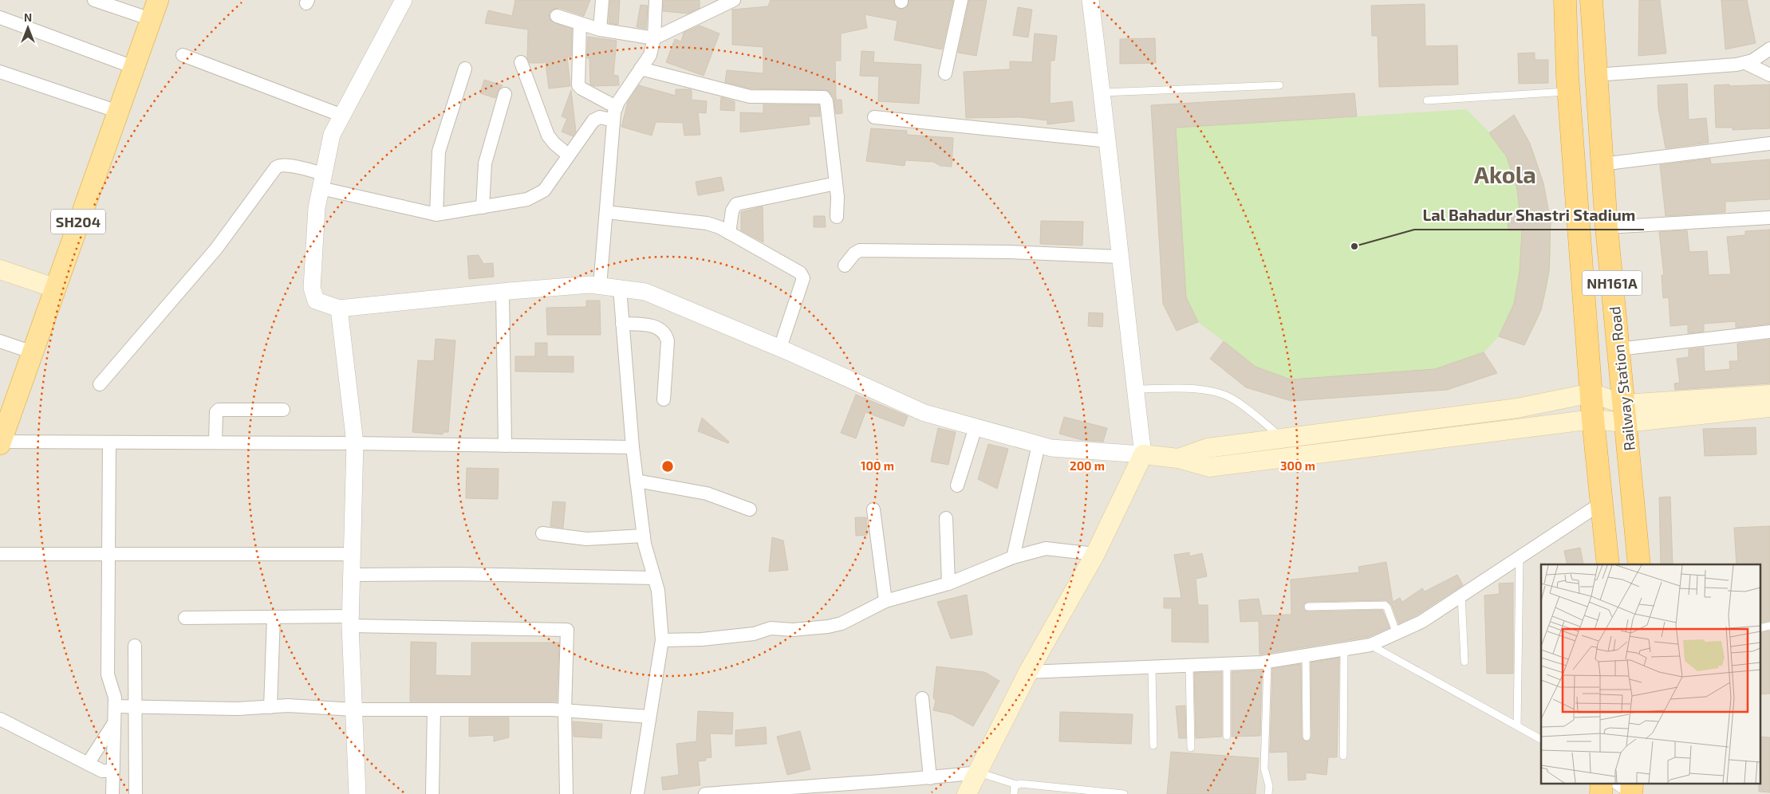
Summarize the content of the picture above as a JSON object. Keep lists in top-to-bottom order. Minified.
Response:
{"streets":{"highway":["NH161A","Railway Station Road"],"main road":["SH204"]},"districts":["Akola"],"places":["Lal Bahadur Shastri Stadium"],"north":"top","rings":["100 m","200 m","300 m"]}
